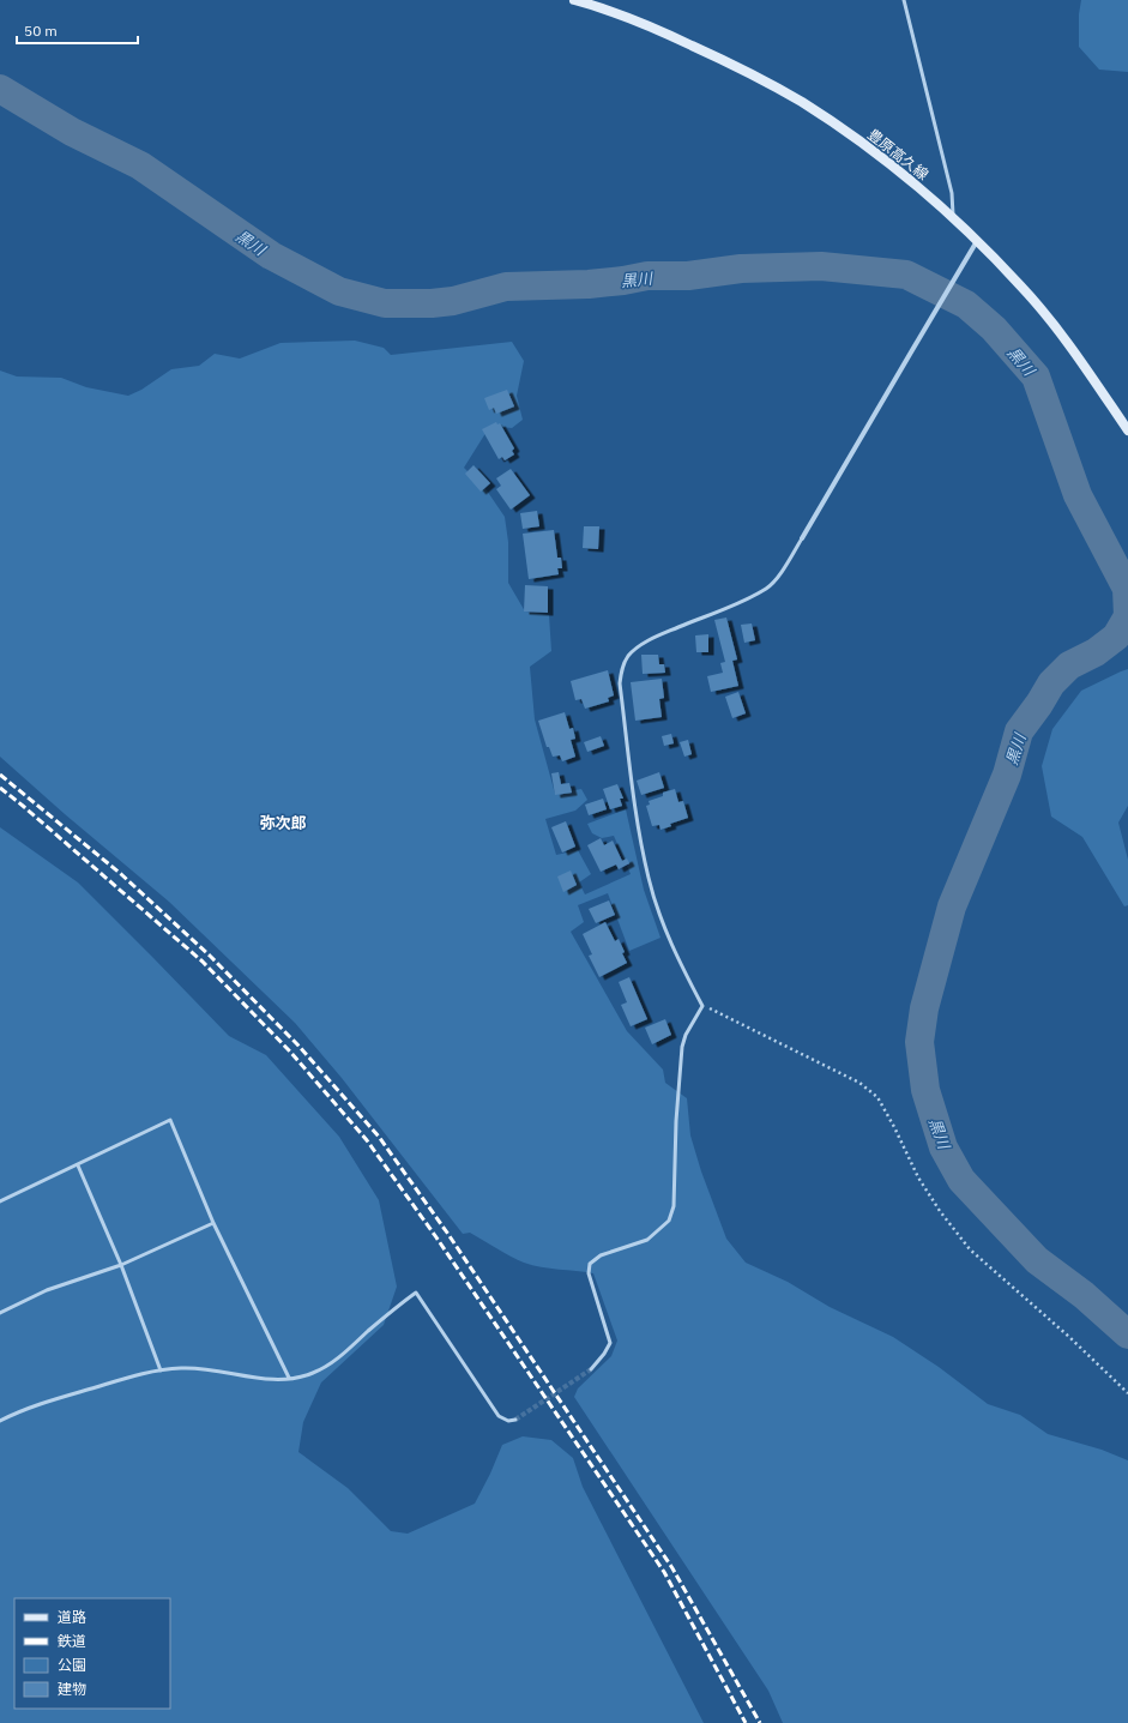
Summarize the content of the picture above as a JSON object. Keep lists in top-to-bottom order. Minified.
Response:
{"streets":{"main road":["豊原高久線"]},"districts":["弥次郎"],"water":["黒川"],"legend":["道路","鉄道","公園","建物"],"scale_bar":"50 m"}
